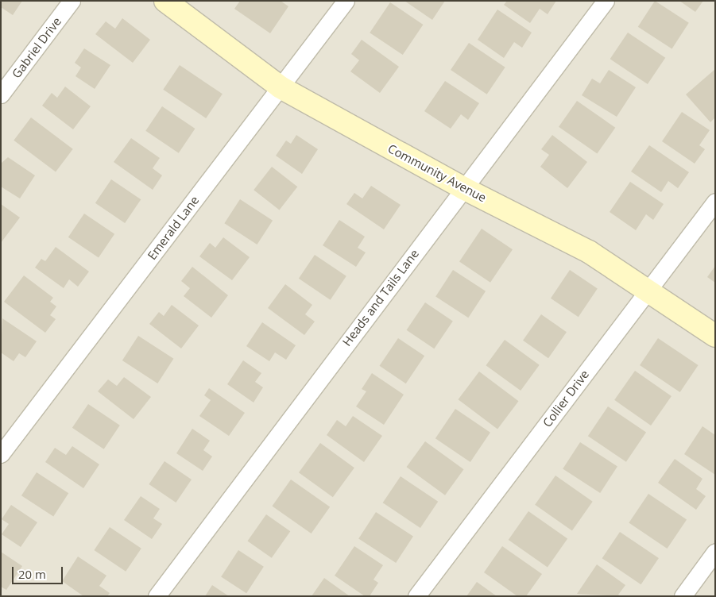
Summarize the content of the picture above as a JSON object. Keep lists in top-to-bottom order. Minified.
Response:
{"streets":{"street":["Gabriel Drive","Community Avenue","Emerald Lane","Heads and Tails Lane","Collier Drive"]},"crossings":[["Community Avenue","Emerald Lane"],["Community Avenue","Heads and Tails Lane"],["Community Avenue","Collier Drive"]],"scale_bar":"20 m"}
